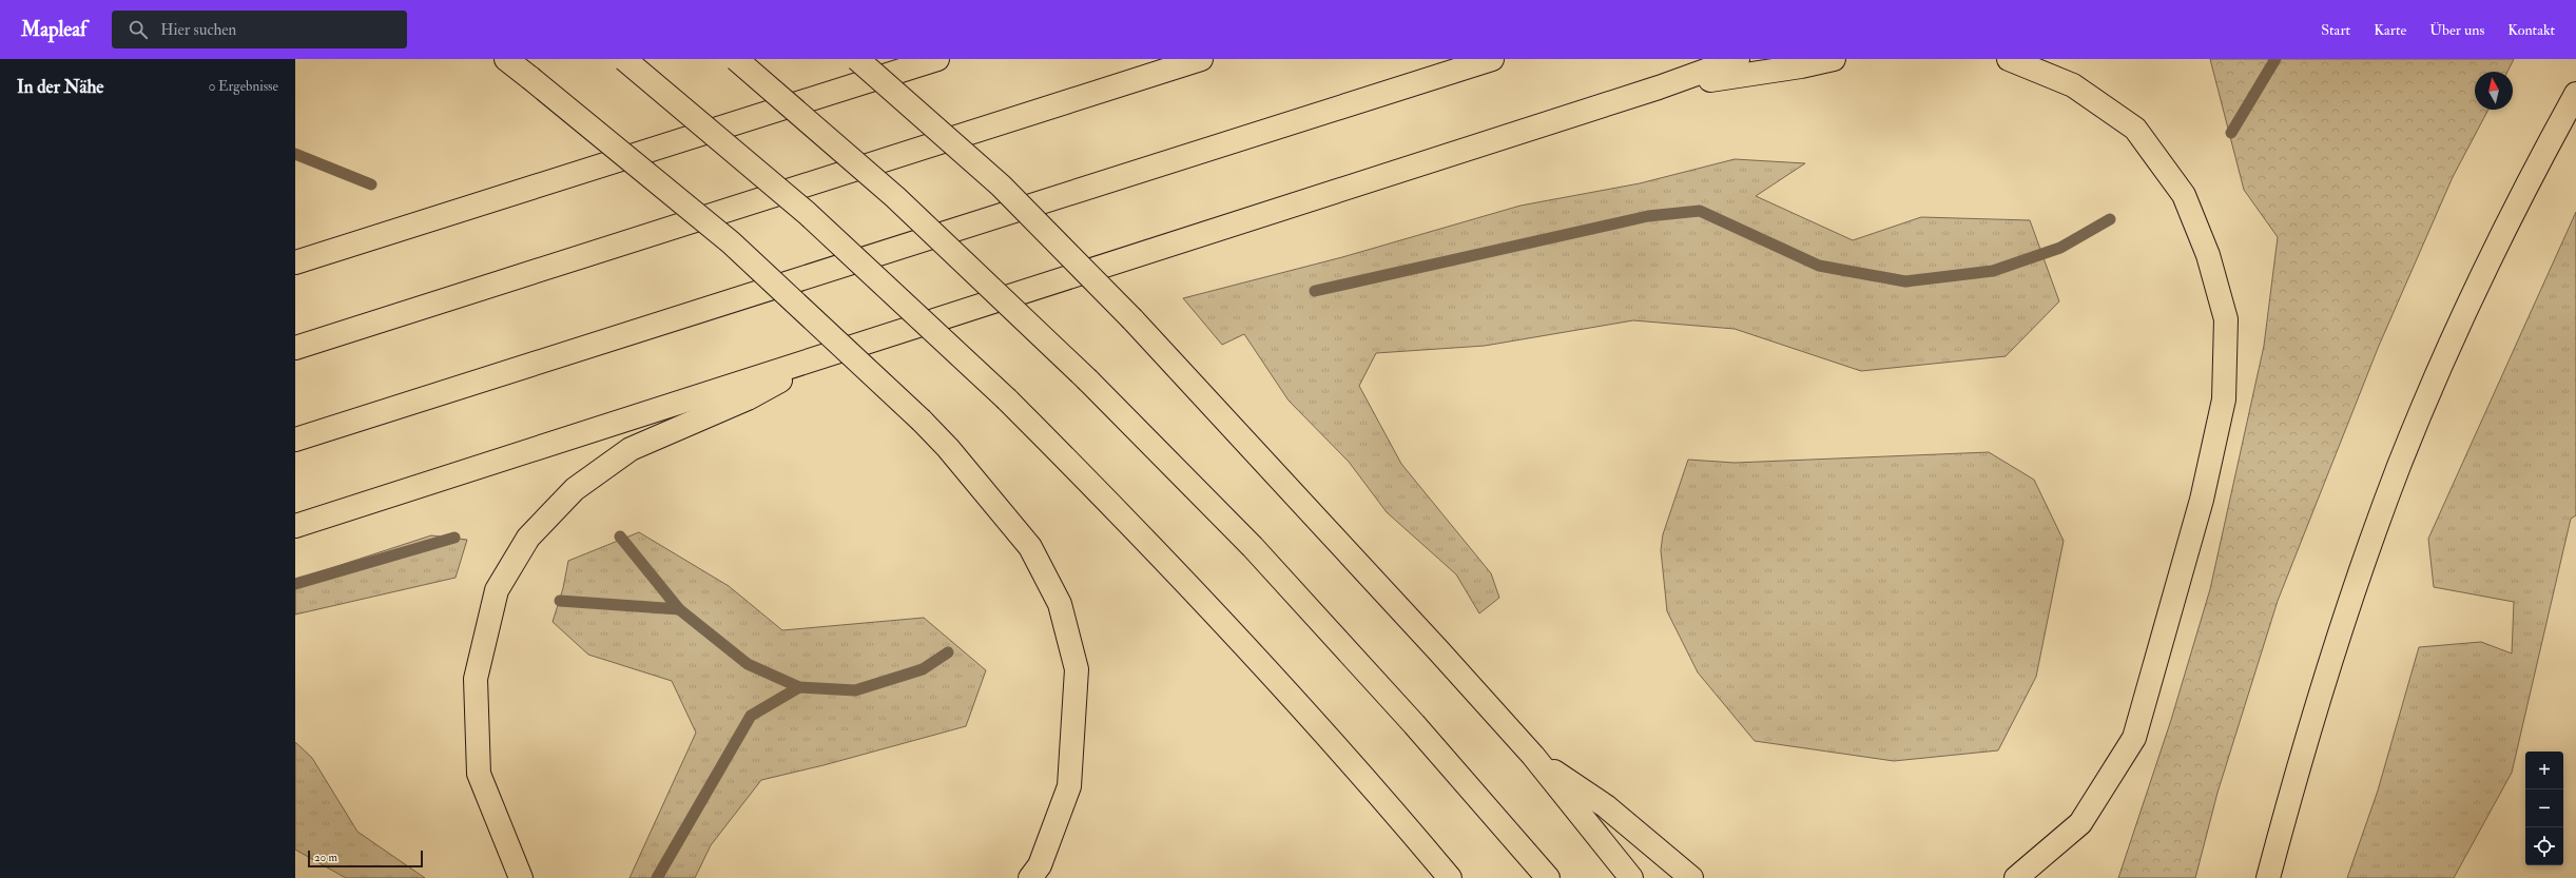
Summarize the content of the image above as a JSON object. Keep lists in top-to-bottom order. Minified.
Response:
{"scale_bar":"20 m","north":"top","page":{"header":"Mapleaf","search":"Hier suchen","nav":["Start","Karte","Über uns","Kontakt"],"heading":["In der Nähe","0 Ergebnisse"],"map_buttons":["+","−"],"scale":"20 m"}}
